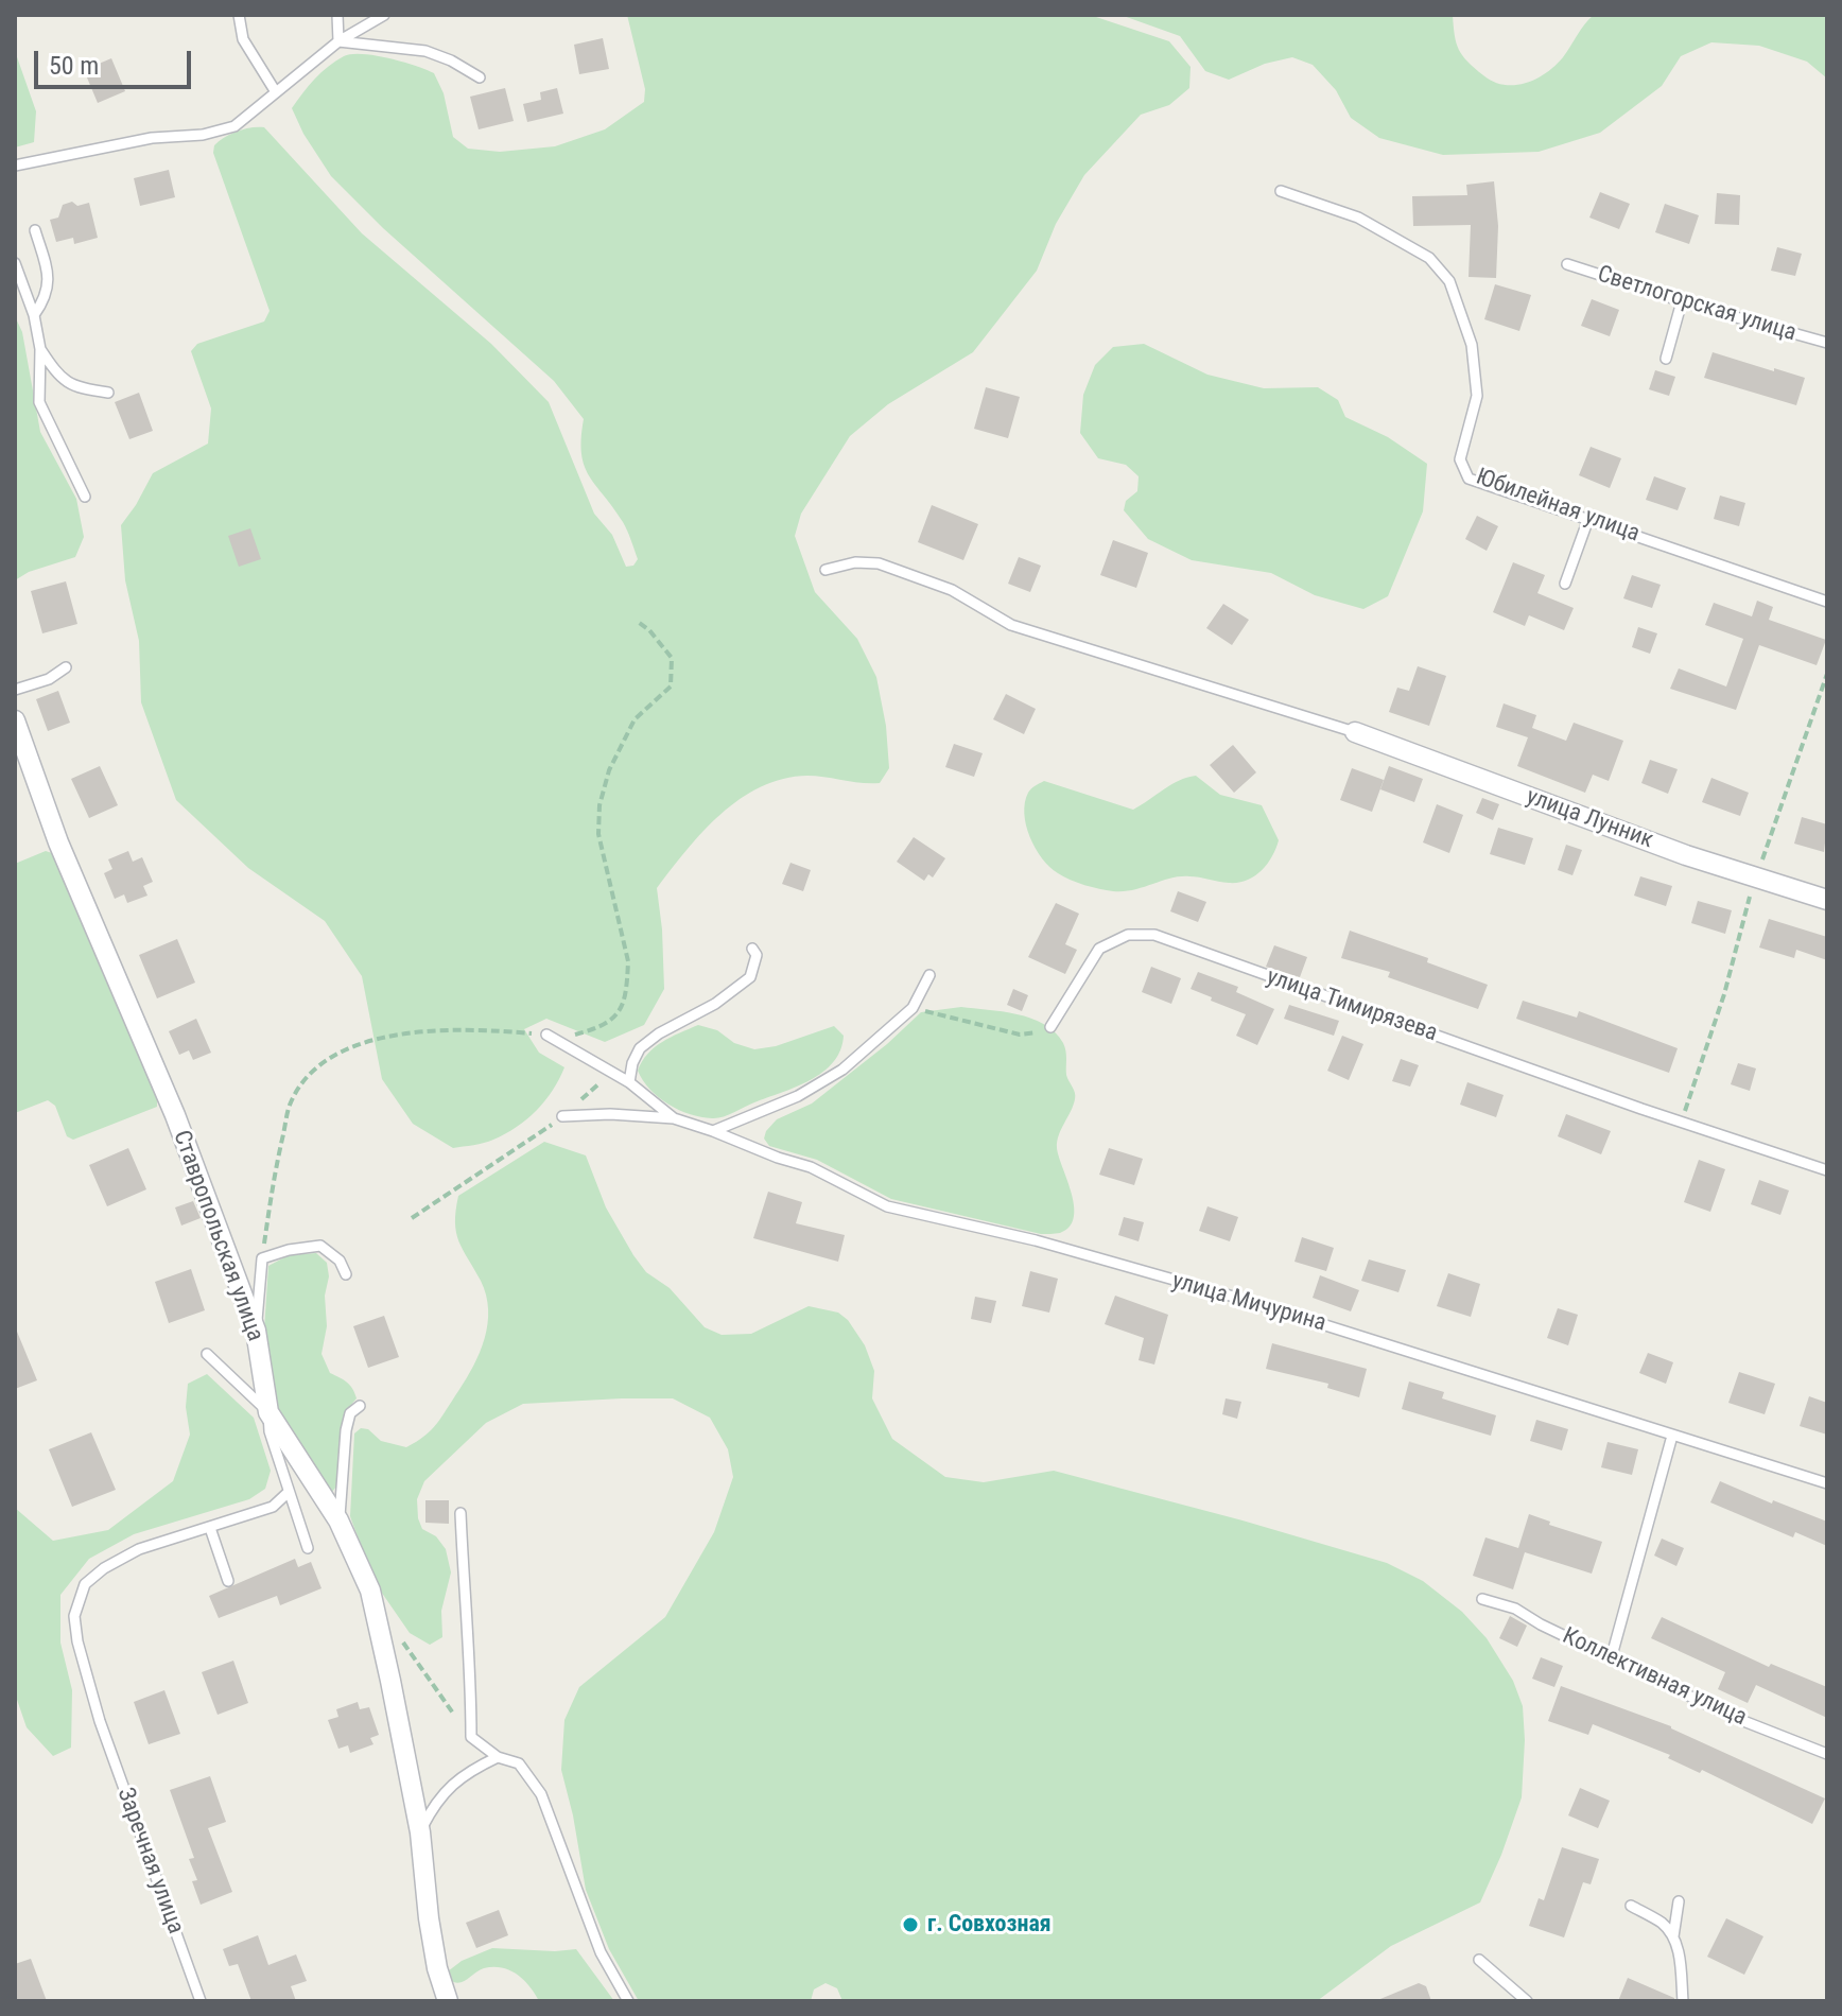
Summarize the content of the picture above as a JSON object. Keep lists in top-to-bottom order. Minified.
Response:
{"streets":{"street":["улица Лунник","Ставропольская улица"],"lane":["Светлогорская улица","Юбилейная улица","улица Тимирязева","улица Мичурина","Коллективная улица","Заречная улица"]},"places":["г. Совхозная"],"scale_bar":"50 m"}
